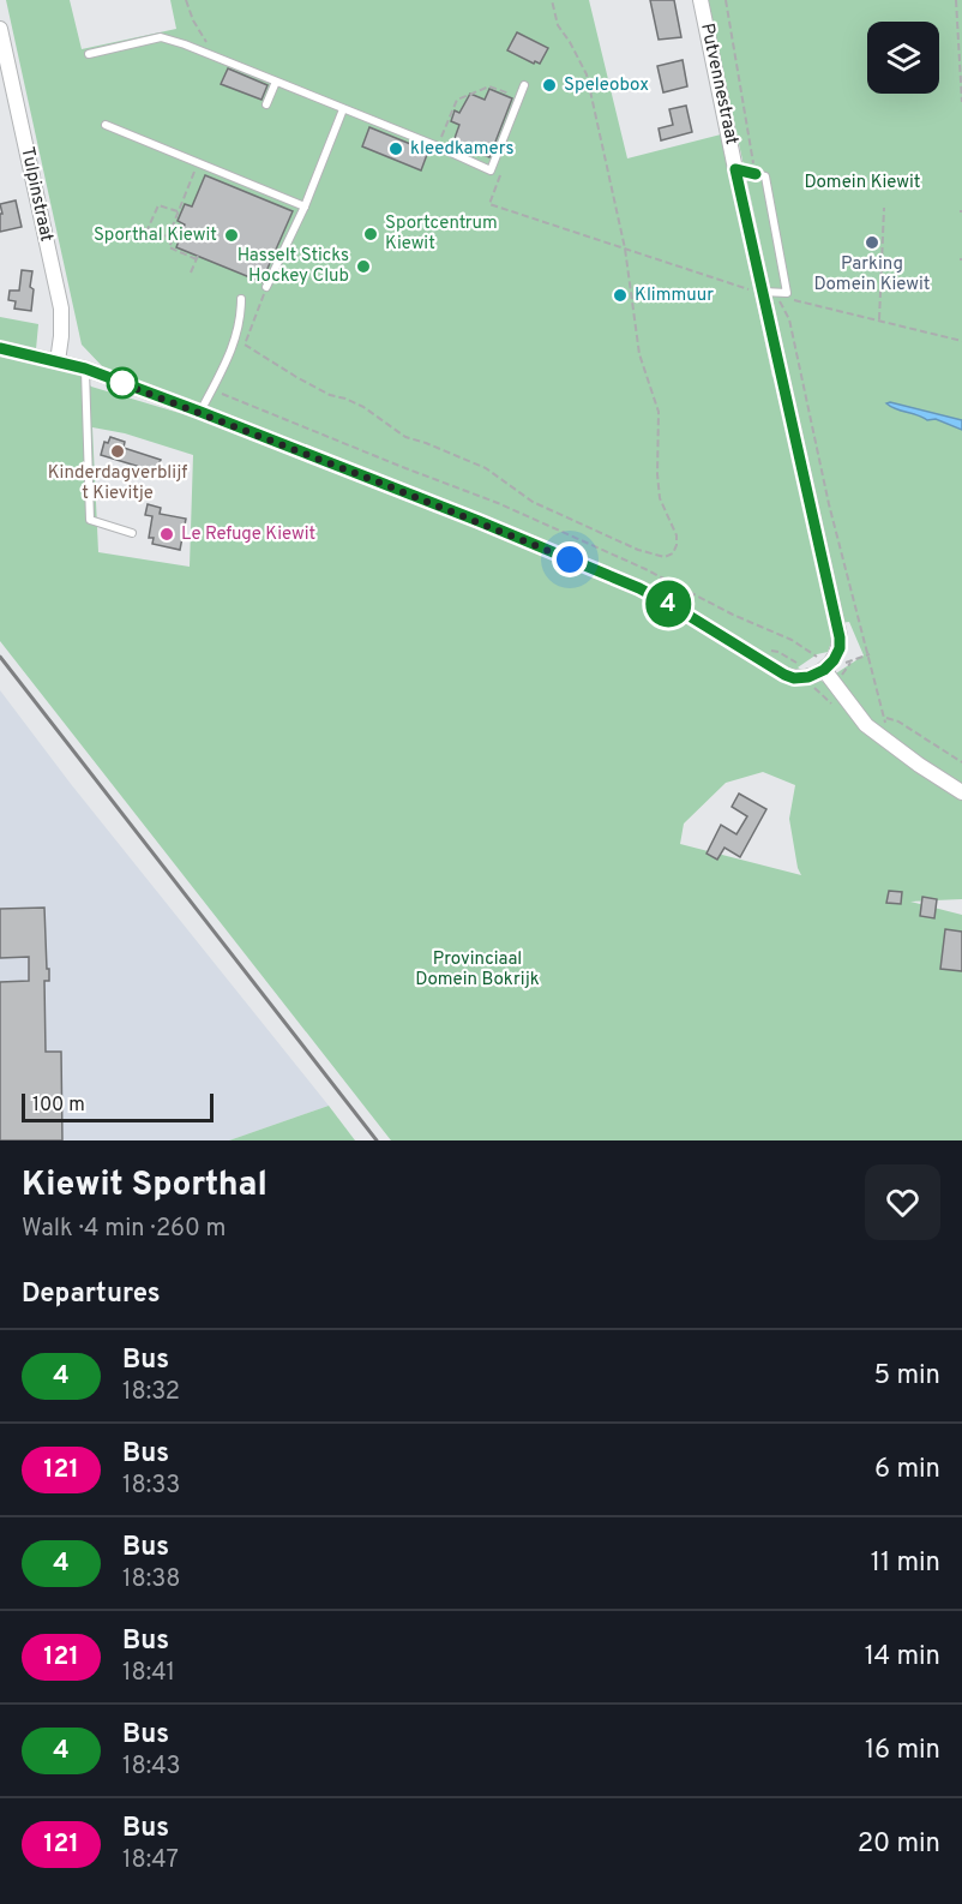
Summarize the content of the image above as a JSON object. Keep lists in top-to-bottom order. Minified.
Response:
{"streets":{"street":["Putvennestraat","Tulpinstraat"]},"parks":["Domein Kiewit","Provinciaal Domein Bokrijk"],"places":["Speleobox","kleedkamers","Sportcentrum Kiewit","Sporthal Kiewit","Parking Domein Kiewit","Hasselt Sticks Hockey Club","Klimmuur","Kinderdagverblijf t Kievitje","Le Refuge Kiewit"],"lines":["bus line 4"],"scale_bar":"100 m","page":{"on_map":"4","scale":"100 m","heading":[["Kiewit Sporthal","Walk · 4 min · 260 m"],"Departures"],"list":[{"mark":"4","name":"Bus","note":"18:32","value":"5 min"},{"mark":"121","name":"Bus","note":"18:33","value":"6 min"},{"mark":"4","name":"Bus","note":"18:38","value":"11 min"},{"mark":"121","name":"Bus","note":"18:41","value":"14 min"},{"mark":"4","name":"Bus","note":"18:43","value":"16 min"},{"mark":"121","name":"Bus","note":"18:47","value":"20 min"}]}}
